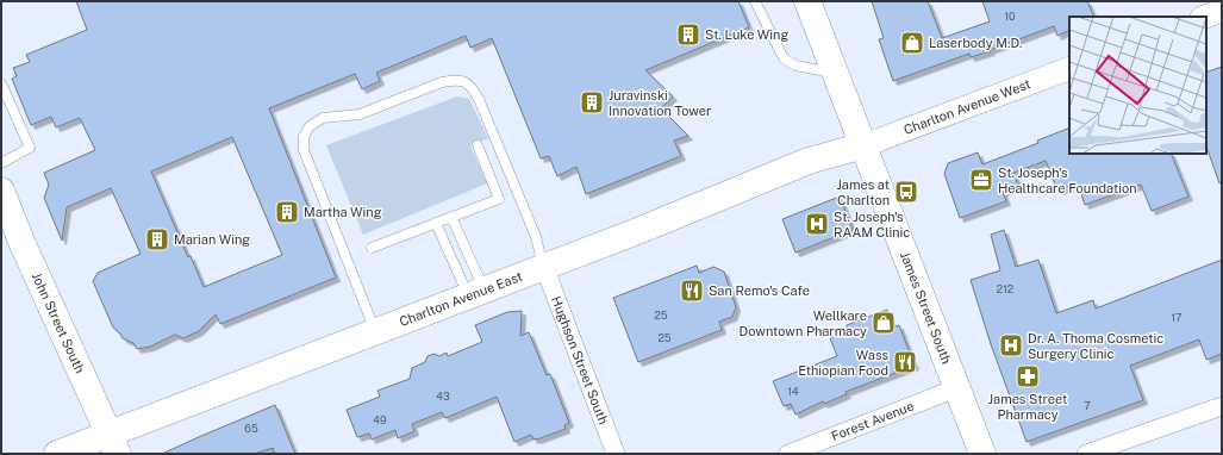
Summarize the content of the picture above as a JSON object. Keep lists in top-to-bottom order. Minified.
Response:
{"streets":{"main road":["Charlton Avenue East","James Street South","John Street South"],"street":["Charlton Avenue West","Hughson Street South","Forest Avenue"]},"crossings":[["Charlton Avenue West","Charlton Avenue East"],["Charlton Avenue West","James Street South"],["Charlton Avenue East","James Street South"],["Charlton Avenue East","John Street South"],["Charlton Avenue East","Hughson Street South"],["James Street South","Forest Avenue"]],"places":{"building":["St. Luke Wing","Juravinski Innovation Tower","Martha Wing","Marian Wing"],"shop":["Laserbody M.D.","Wellkare Downtown Pharmacy"],"office":["St. Joseph's Healthcare Foundation"],"bus stop":["James at Charlton"],"hospital":["St. Joseph's RAAM Clinic","Dr. A. Thoma Cosmetic Surgery Clinic"],"restaurant":["San Remo's Cafe","Wass Ethiopian Food"],"pharmacy":["James Street Pharmacy"]},"house_numbers":["10","212","25","17","25","14","43","7","49","65"]}
